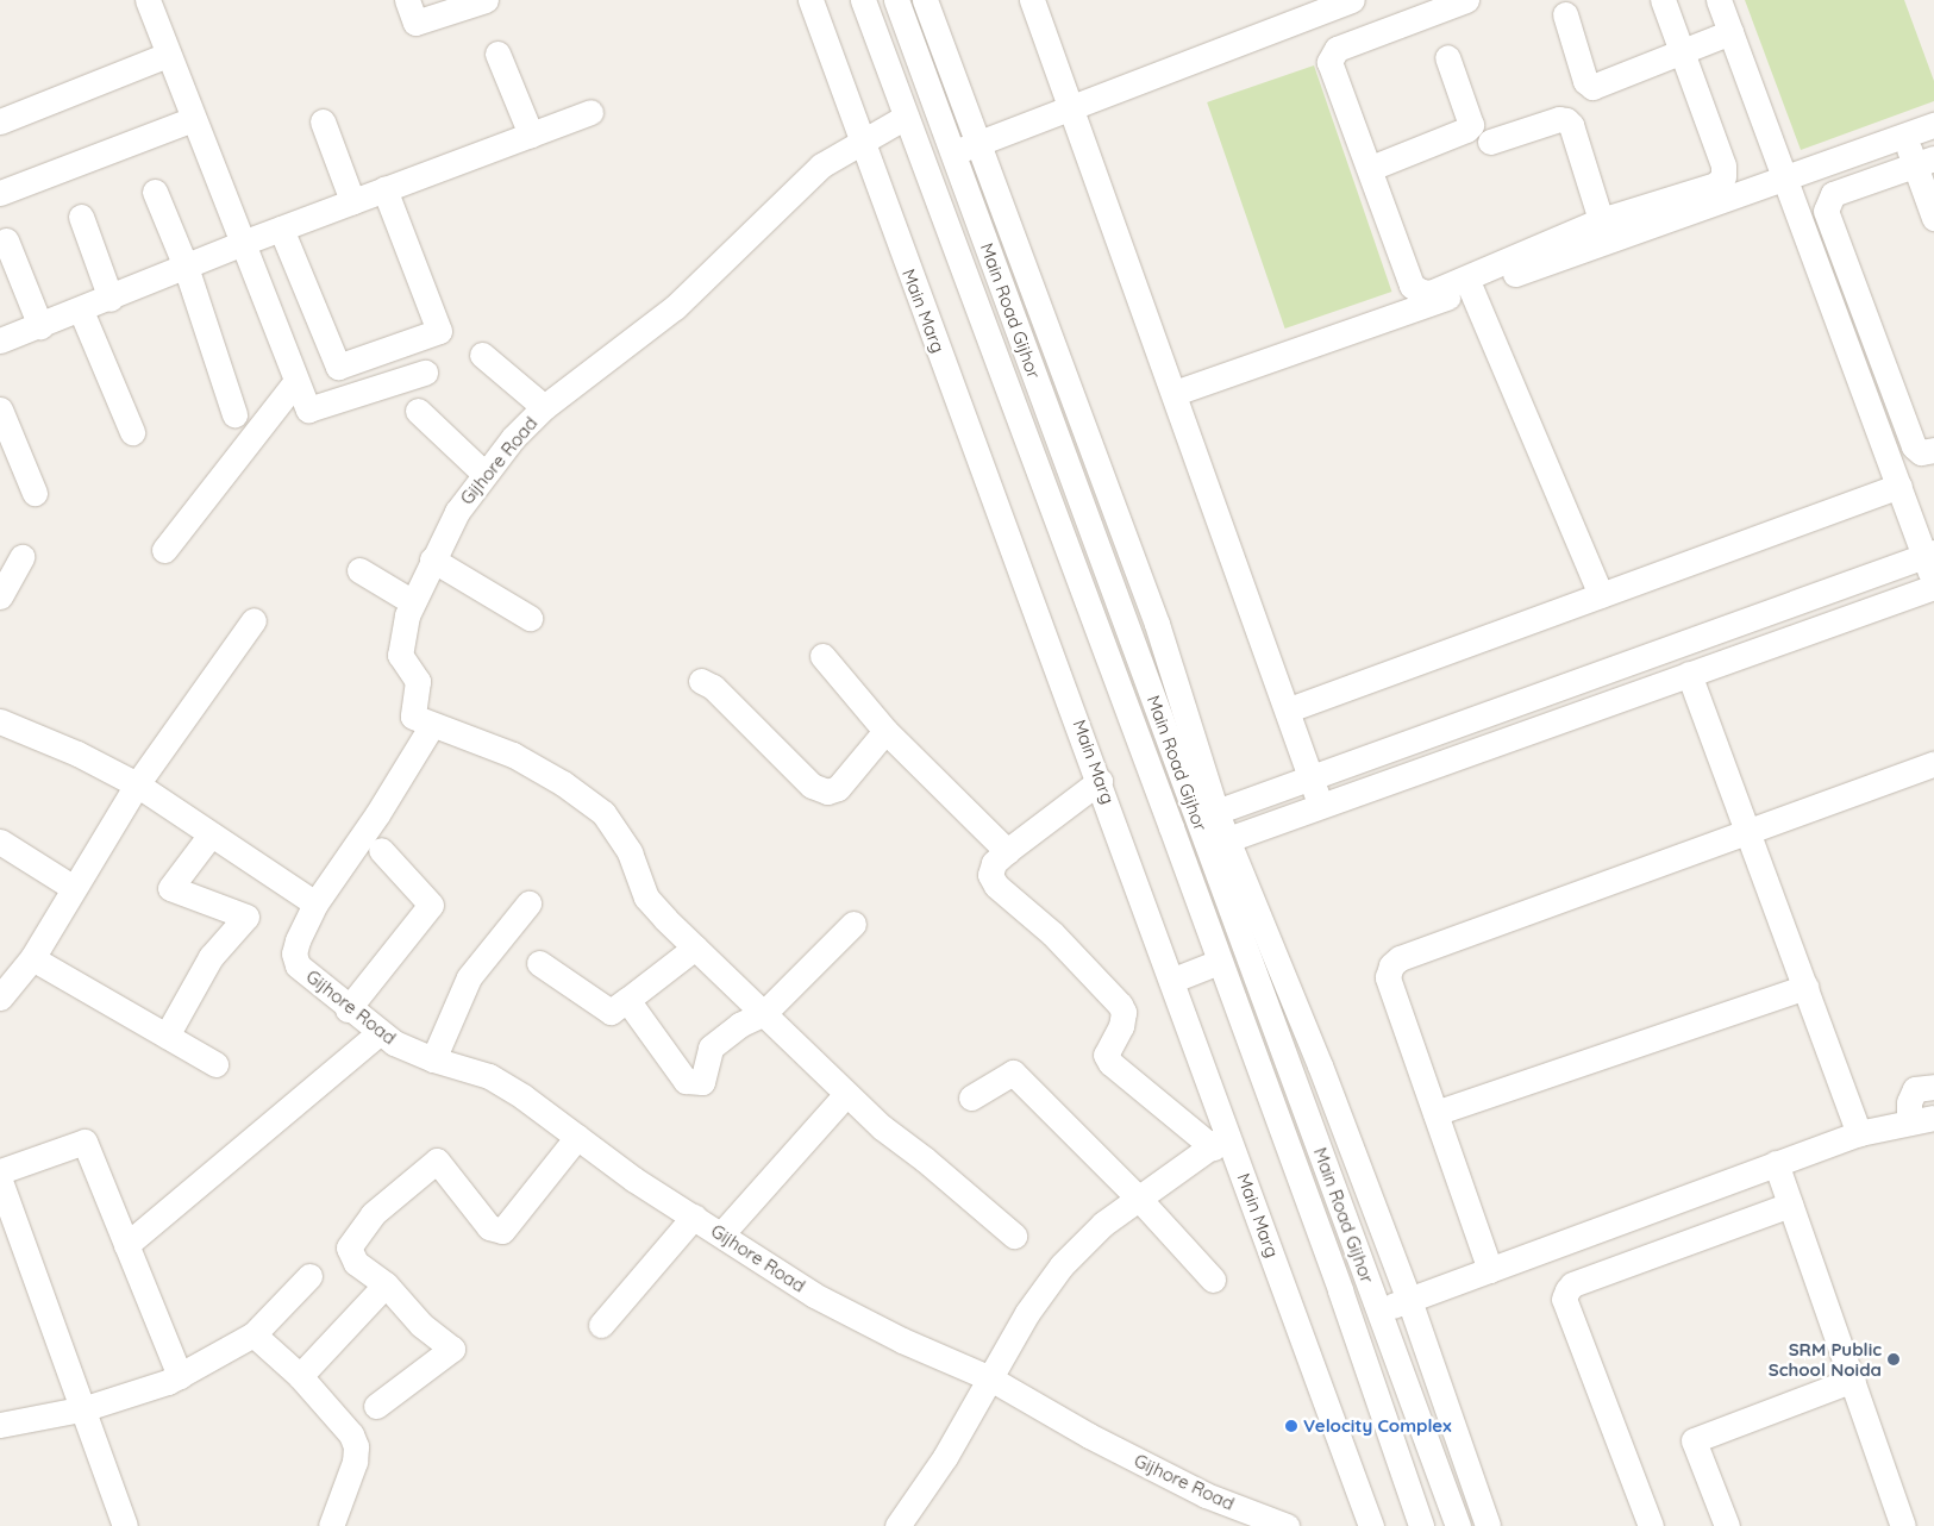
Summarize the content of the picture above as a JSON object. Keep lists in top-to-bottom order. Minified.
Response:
{"streets":{"street":["Main Marg","Main Road Gijhor","Gijhore Road"]},"crossings":[["Main Marg","Gijhore Road"],["Main Road Gijhor","Gijhore Road"]],"places":["SRM Public School Noida","Velocity Complex"]}
